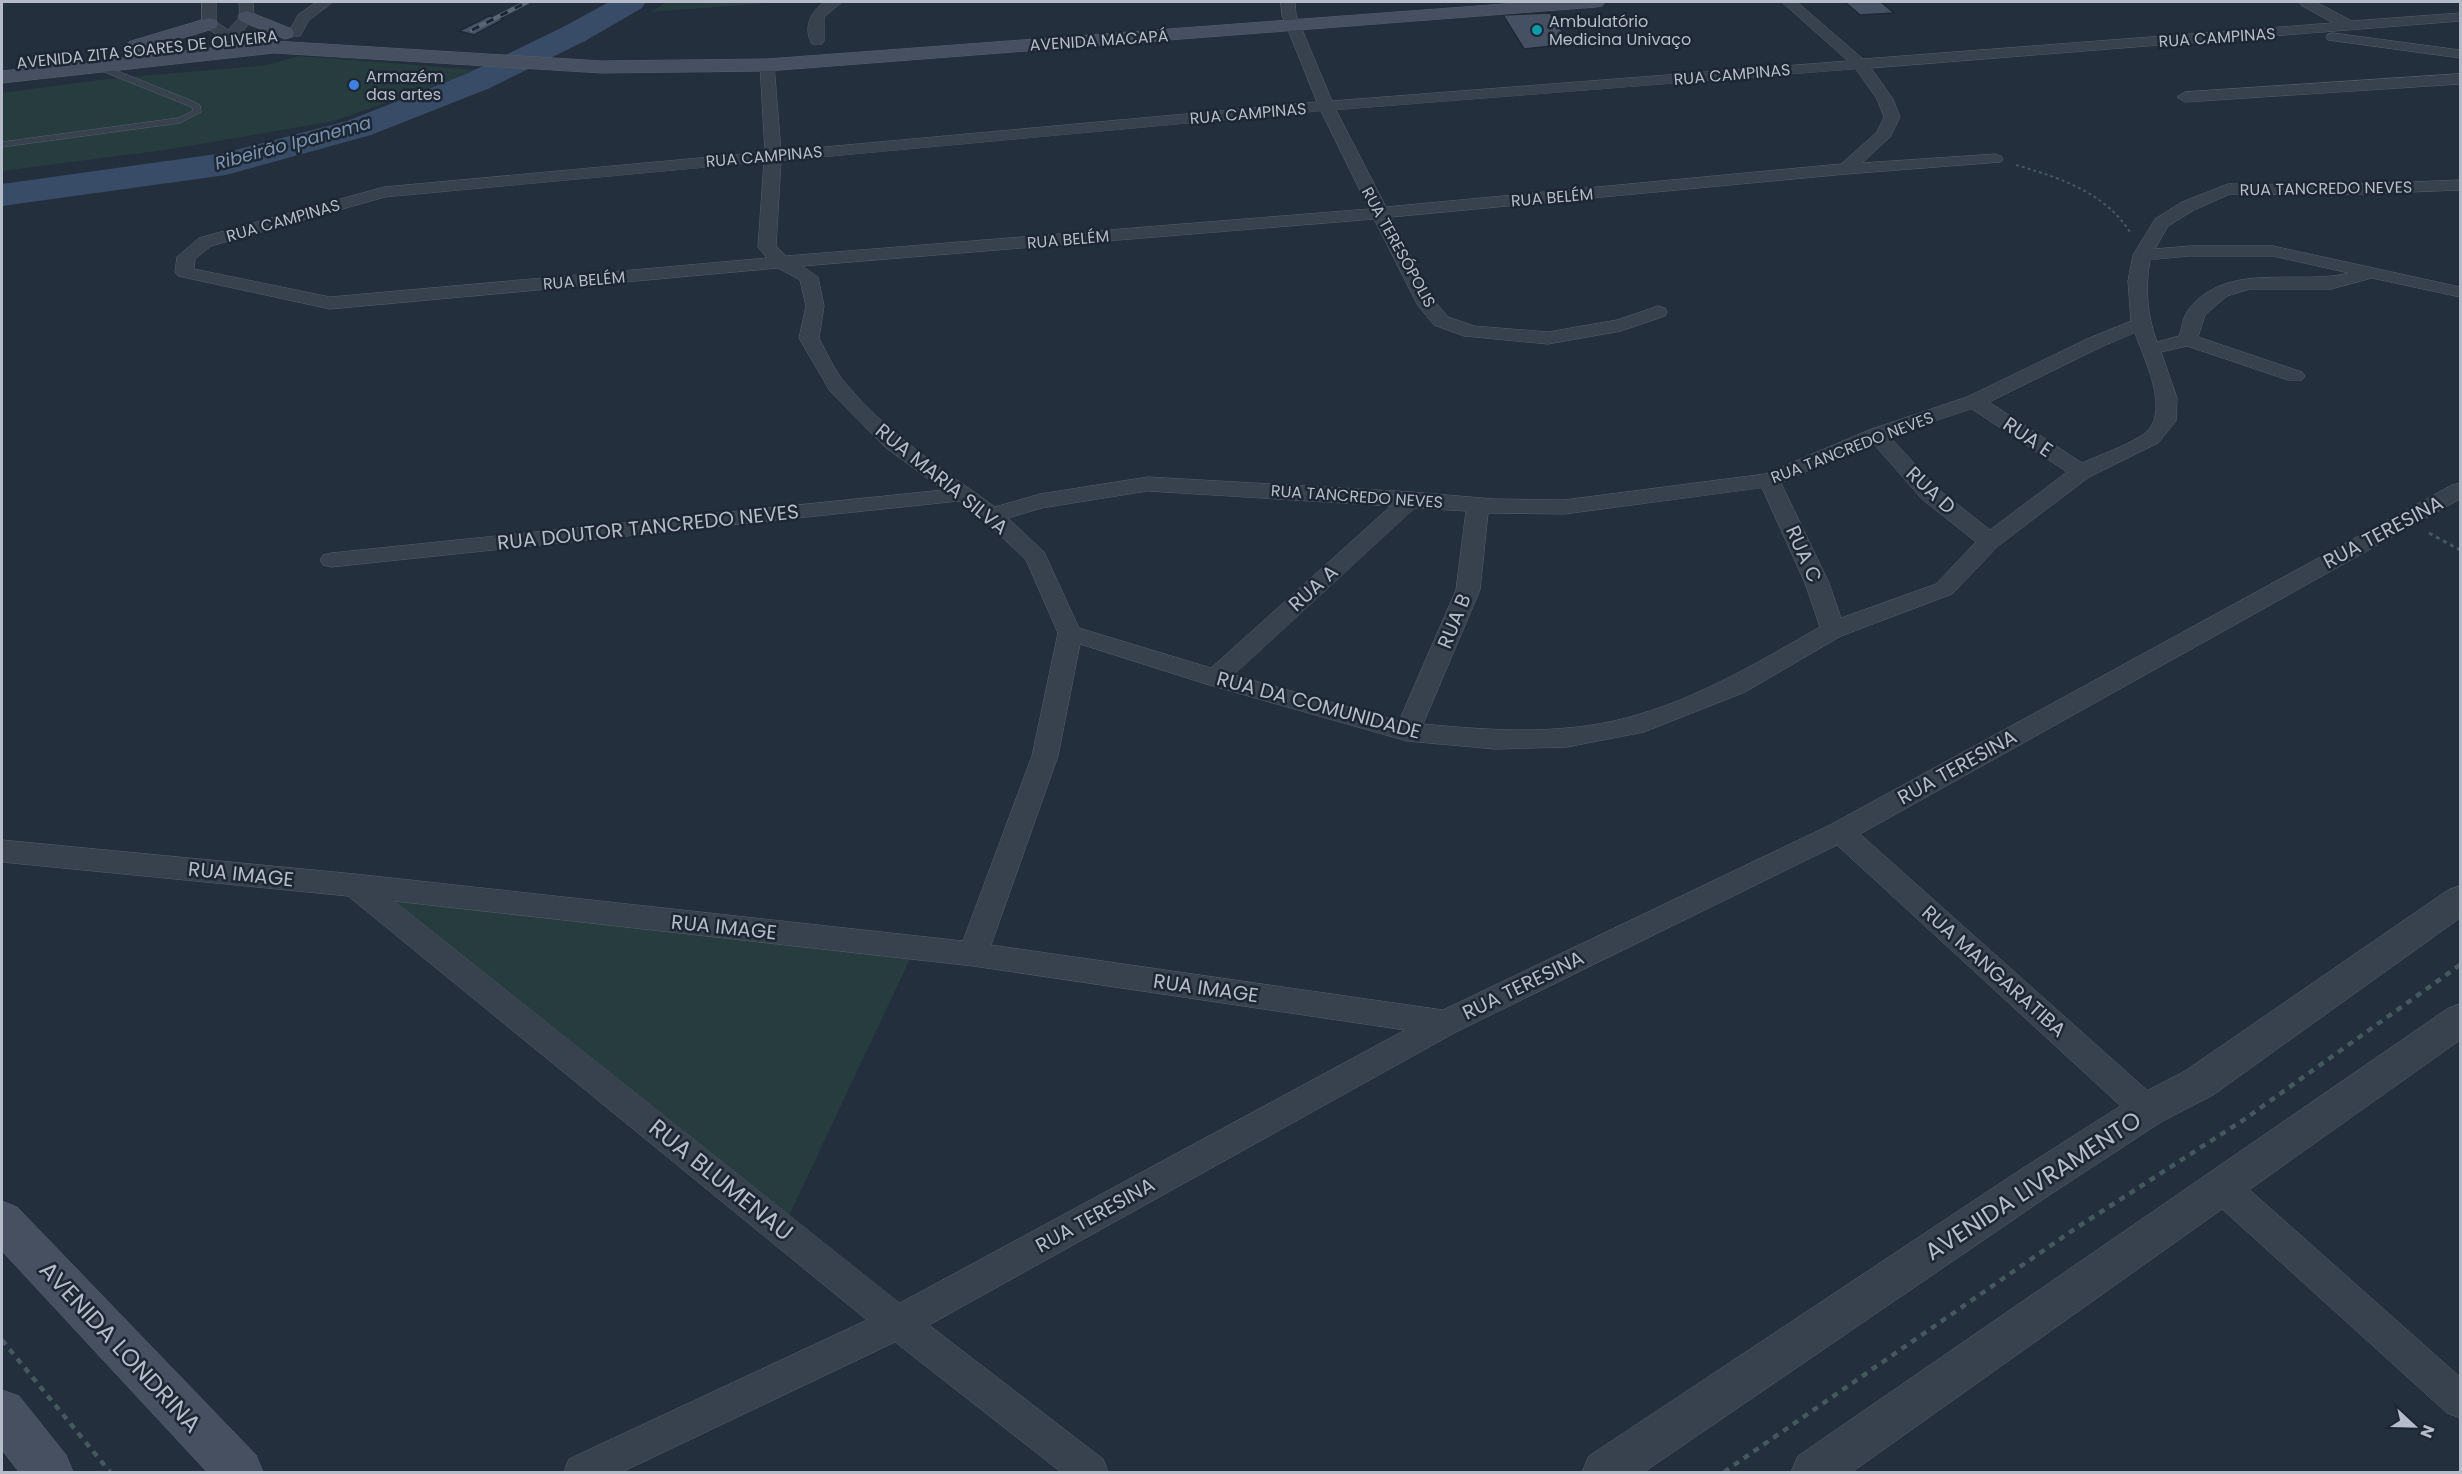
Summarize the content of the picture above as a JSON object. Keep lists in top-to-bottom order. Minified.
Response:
{"streets":{"main road":["AVENIDA MACAPÁ","AVENIDA ZITA SOARES DE OLIVEIRA","AVENIDA LONDRINA"],"street":["RUA CAMPINAS","RUA TANCREDO NEVES","RUA BELÉM","RUA TERESÓPOLIS","RUA E","RUA MARIA SILVA","RUA D","RUA DOUTOR TANCREDO NEVES","RUA TERESINA","RUA C","RUA A","RUA B","RUA DA COMUNIDADE","RUA IMAGE","RUA MANGARATIBA","RUA BLUMENAU","AVENIDA LIVRAMENTO"]},"crossings":[["RUA CAMPINAS","RUA BELÉM"],["RUA CAMPINAS","RUA TERESÓPOLIS"],["AVENIDA MACAPÁ","AVENIDA ZITA SOARES DE OLIVEIRA"],["AVENIDA MACAPÁ","RUA TERESÓPOLIS"],["RUA TANCREDO NEVES","RUA E"],["RUA TANCREDO NEVES","RUA MARIA SILVA"],["RUA TANCREDO NEVES","RUA D"],["RUA TANCREDO NEVES","RUA C"],["RUA TANCREDO NEVES","RUA A"],["RUA TANCREDO NEVES","RUA B"],["RUA TANCREDO NEVES","RUA DA COMUNIDADE"],["RUA BELÉM","RUA TERESÓPOLIS"],["RUA BELÉM","RUA MARIA SILVA"],["RUA E","RUA DA COMUNIDADE"],["RUA MARIA SILVA","RUA DOUTOR TANCREDO NEVES"],["RUA MARIA SILVA","RUA DA COMUNIDADE"],["RUA D","RUA DA COMUNIDADE"],["RUA TERESINA","RUA IMAGE"],["RUA TERESINA","RUA MANGARATIBA"],["RUA TERESINA","RUA BLUMENAU"],["RUA C","RUA DA COMUNIDADE"],["RUA A","RUA DA COMUNIDADE"],["RUA B","RUA DA COMUNIDADE"],["RUA IMAGE","RUA BLUMENAU"],["RUA MANGARATIBA","AVENIDA LIVRAMENTO"]],"water":["Ribeirão Ipanema"],"places":["Ambulatório Medicina Univaço","Armazém das artes"],"north":"right"}
